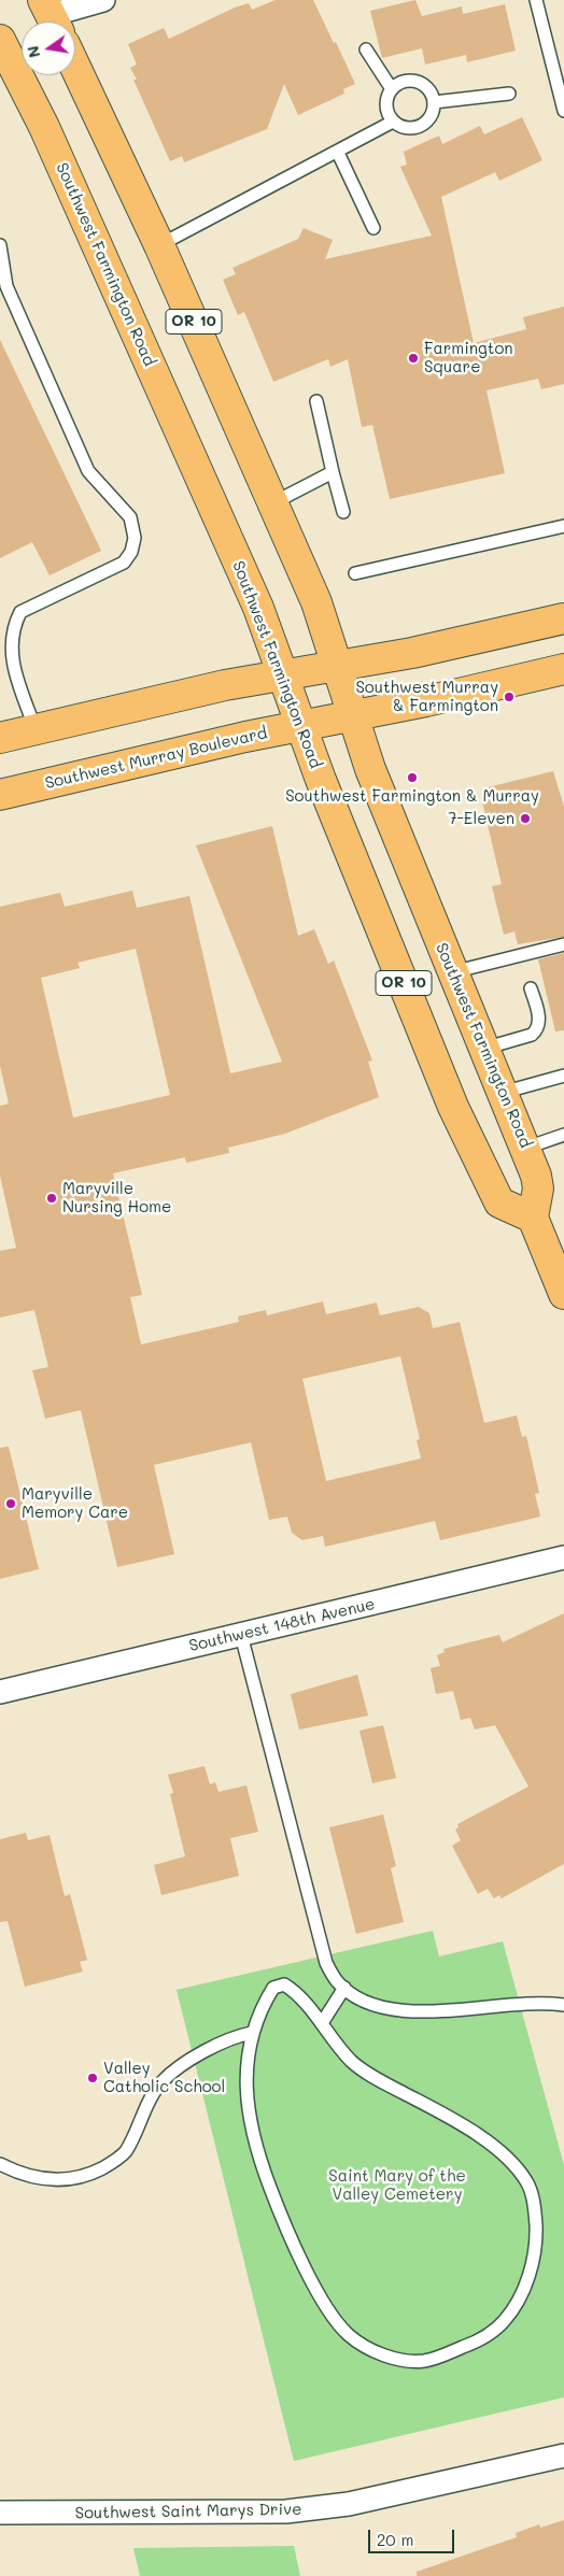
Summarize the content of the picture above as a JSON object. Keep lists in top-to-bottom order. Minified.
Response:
{"streets":{"main road":["Southwest Farmington Road","OR 10","Southwest Murray Boulevard"],"street":["Southwest 148th Avenue","Southwest Saint Marys Drive"]},"crossings":[["Southwest Farmington Road","Southwest Murray Boulevard"]],"parks":["Saint Mary of the Valley Cemetery"],"places":["Farmington Square","Southwest Murray & Farmington","Southwest Farmington & Murray","7-Eleven","Maryville Nursing Home","Maryville Memory Care","Valley Catholic School"],"scale_bar":"20 m","north":"left"}
